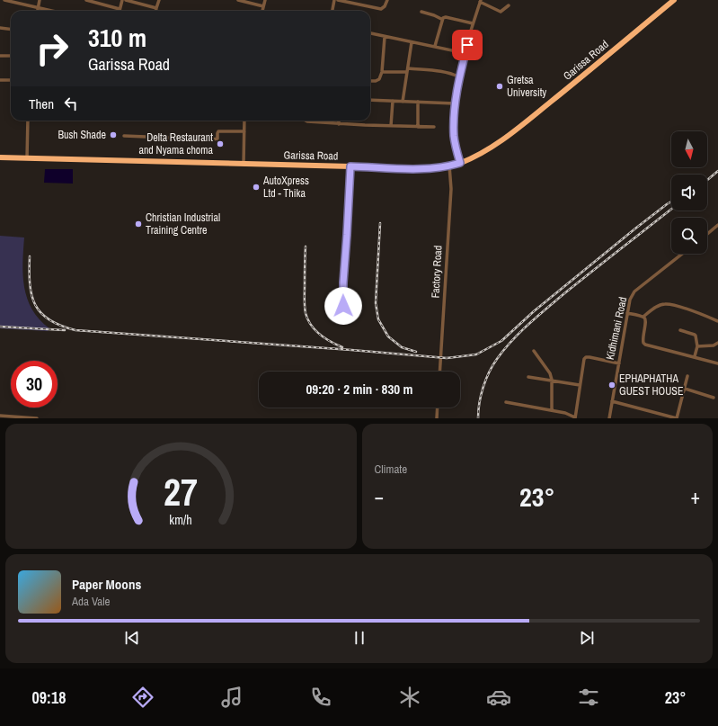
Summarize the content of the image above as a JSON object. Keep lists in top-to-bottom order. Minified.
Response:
{"streets":{"highway":["Garissa Road"],"street":["Factory Road","Kidhimani Road"]},"crossings":[["Garissa Road","Factory Road"]],"places":["Gretsa University","Bush Shade","Delta Restaurant and Nyama choma","AutoXpress Ltd - Thika","Christian Industrial Training Centre","EPHAPHATHA GUEST HOUSE"],"north":"bottom","page":{"turn":["310 m","Garissa Road"],"then":"Then","limit":"30","trip":"09:20 · 2 min · 830 m","tile":"Climate","heat":["−","23°","+"],"song":["Paper Moons","Ada Vale"],"tabs":["09:18","23°"],"gauge":["27","km/h"]}}
